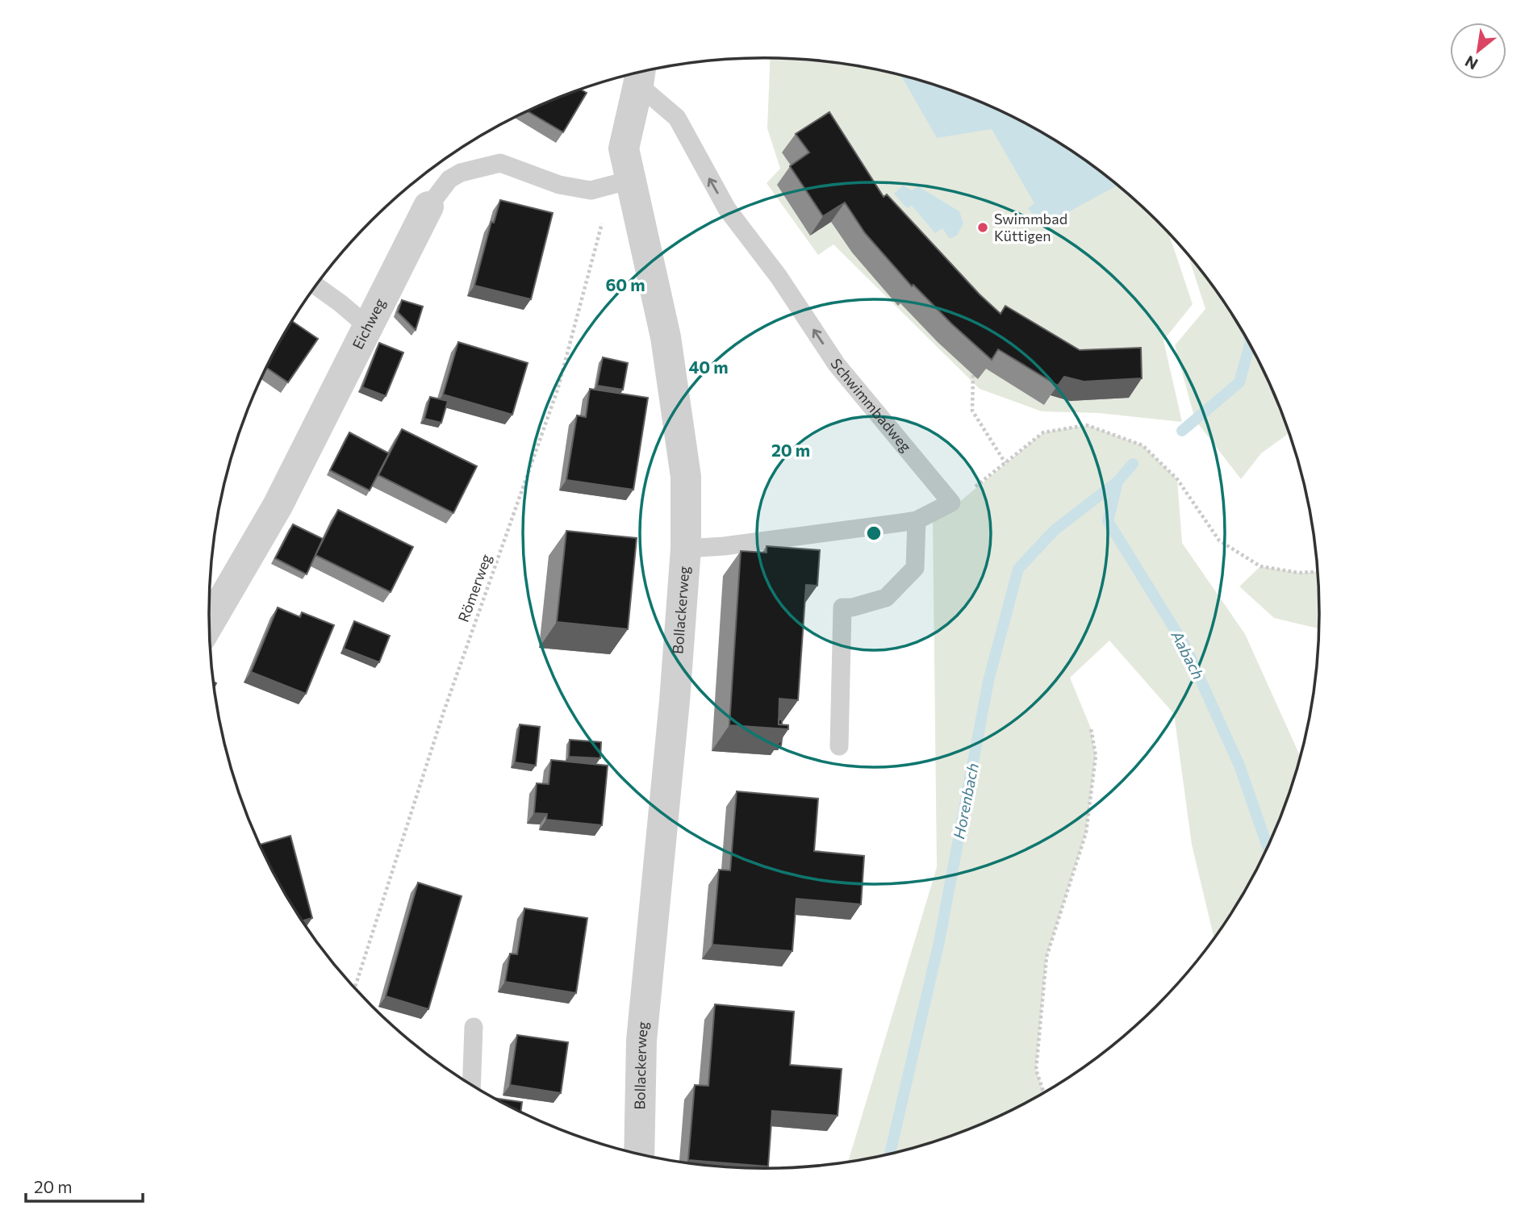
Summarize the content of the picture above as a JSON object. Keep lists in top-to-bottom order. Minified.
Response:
{"streets":{"street":["Eichweg","Bollackerweg"],"lane":["Schwimmbadweg"],"path":["Römerweg"]},"crossings":[["Eichweg","Römerweg"],["Eichweg","Bollackerweg"],["Schwimmbadweg","Bollackerweg"],["Römerweg","Bollackerweg"]],"one_way":["Schwimmbadweg"],"water":["Aabach","Horenbach"],"places":["Swimmbad Küttigen"],"scale_bar":"20 m","north":"bottom left","rings":["60 m","40 m","20 m"]}
